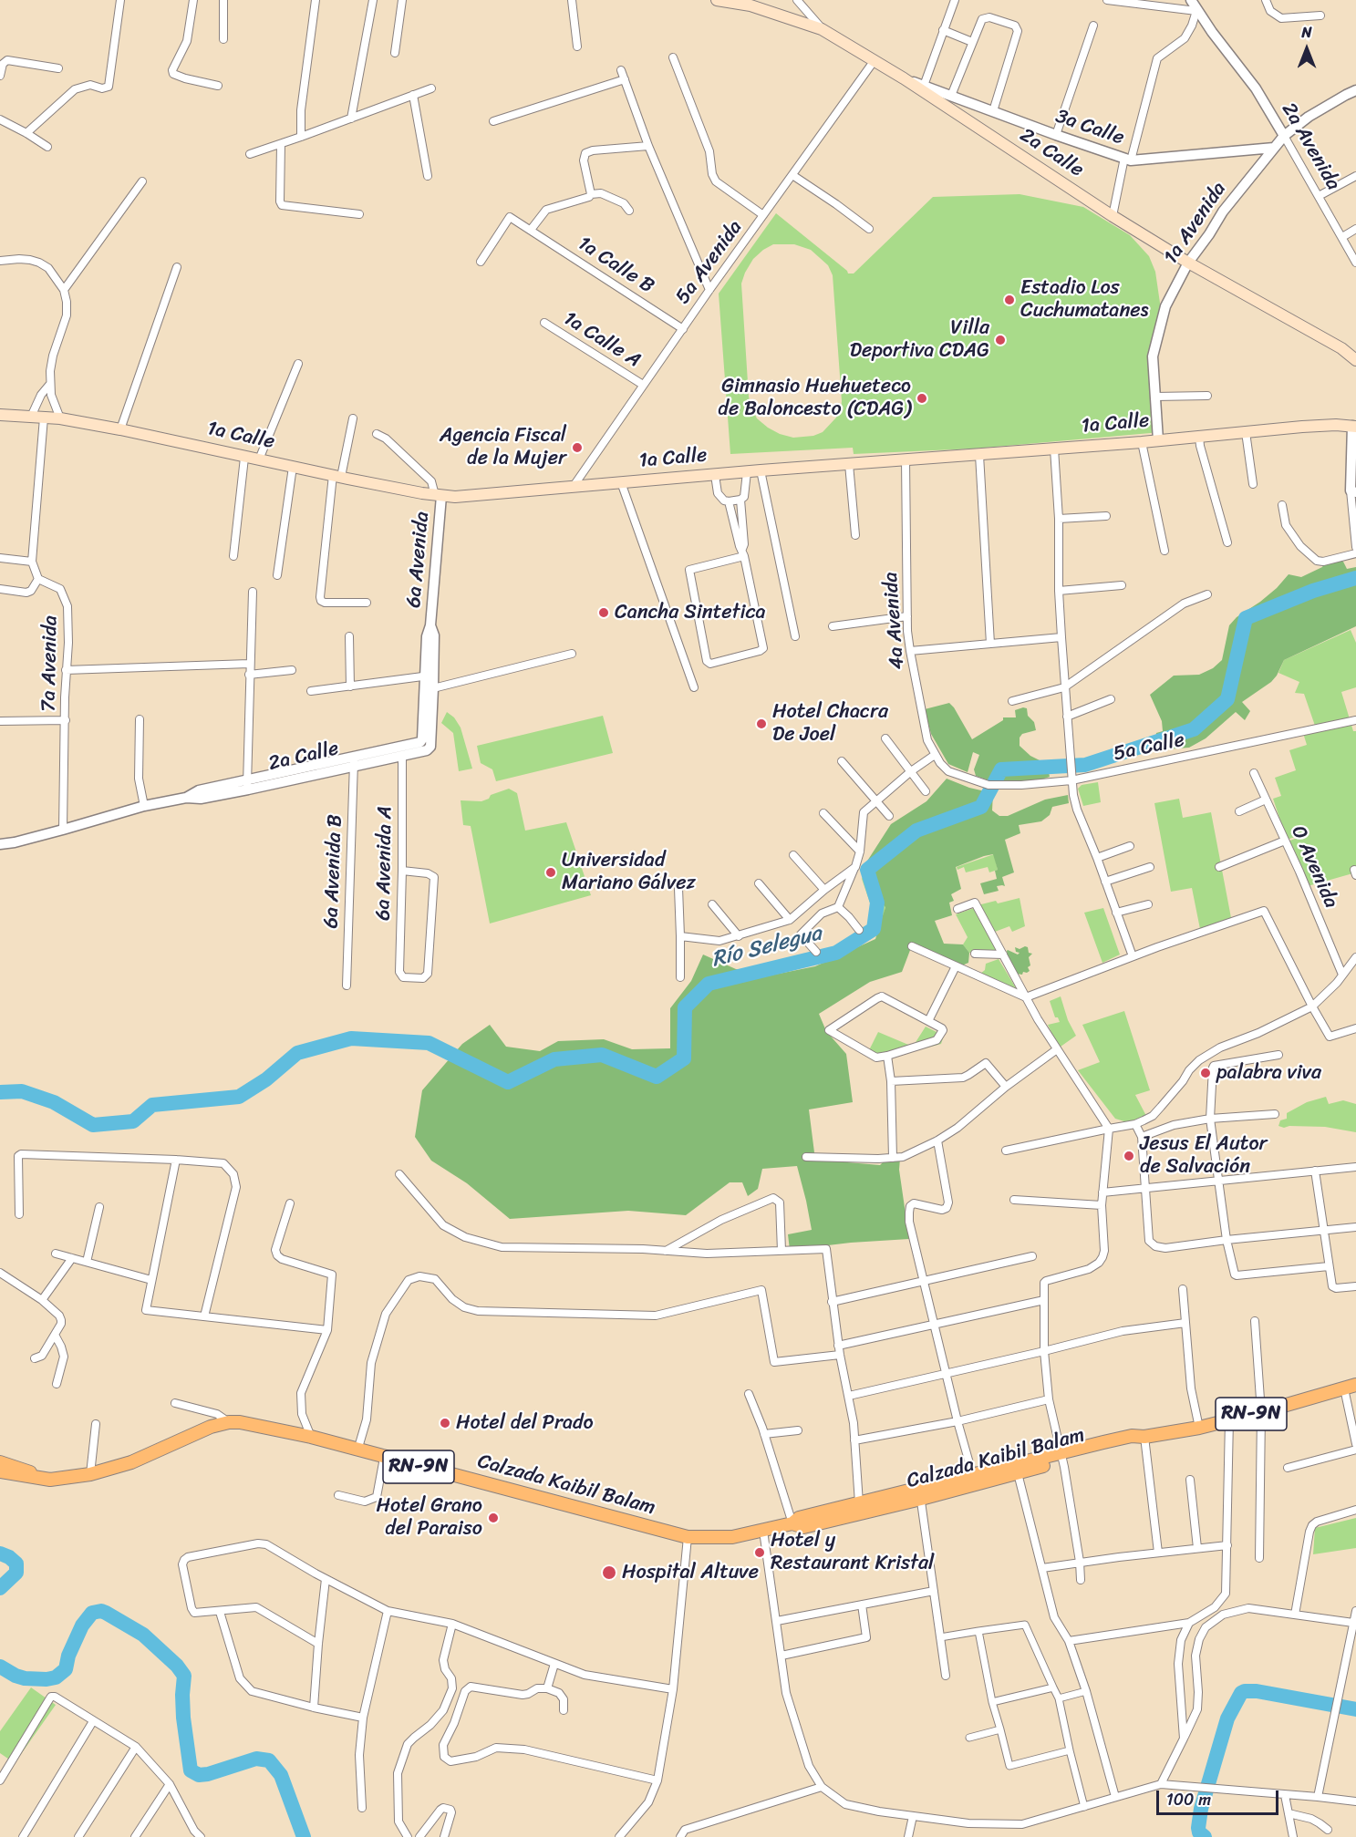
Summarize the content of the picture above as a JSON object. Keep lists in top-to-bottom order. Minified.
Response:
{"streets":{"main road":["2a Calle","1a Calle","RN-9N","Calzada Kaibil Balam"],"street":["3a Calle","2a Avenida","1a Avenida","5a Avenida","1a Calle B","1a Calle A","6a Avenida","4a Avenida","7a Avenida","5a Calle","6a Avenida A","0 Avenida","6a Avenida B"]},"crossings":[["3a Calle","2a Calle"],["3a Calle","1a Avenida"],["2a Avenida","1a Avenida"],["2a Calle","1a Avenida"],["2a Calle","5a Avenida"],["2a Calle","6a Avenida"],["2a Calle","7a Avenida"],["2a Calle","6a Avenida A"],["2a Calle","6a Avenida B"],["1a Avenida","1a Calle"],["5a Avenida","1a Calle B"],["5a Avenida","1a Calle A"],["5a Avenida","1a Calle"],["1a Calle","6a Avenida"],["1a Calle","4a Avenida"],["4a Avenida","5a Calle"]],"water":["Río Selegua"],"places":["Estadio Los Cuchumatanes","Villa Deportiva CDAG","Gimnasio Huehueteco de Baloncesto (CDAG)","Agencia Fiscal de la Mujer","Cancha Sintetica","Hotel Chacra De Joel","Universidad Mariano Gálvez","palabra viva","Jesus El Autor de Salvación","Hotel del Prado","Hotel Grano del Paraiso","Hotel y Restaurant Kristal","Hospital Altuve"],"scale_bar":"100 m","north":"top"}
